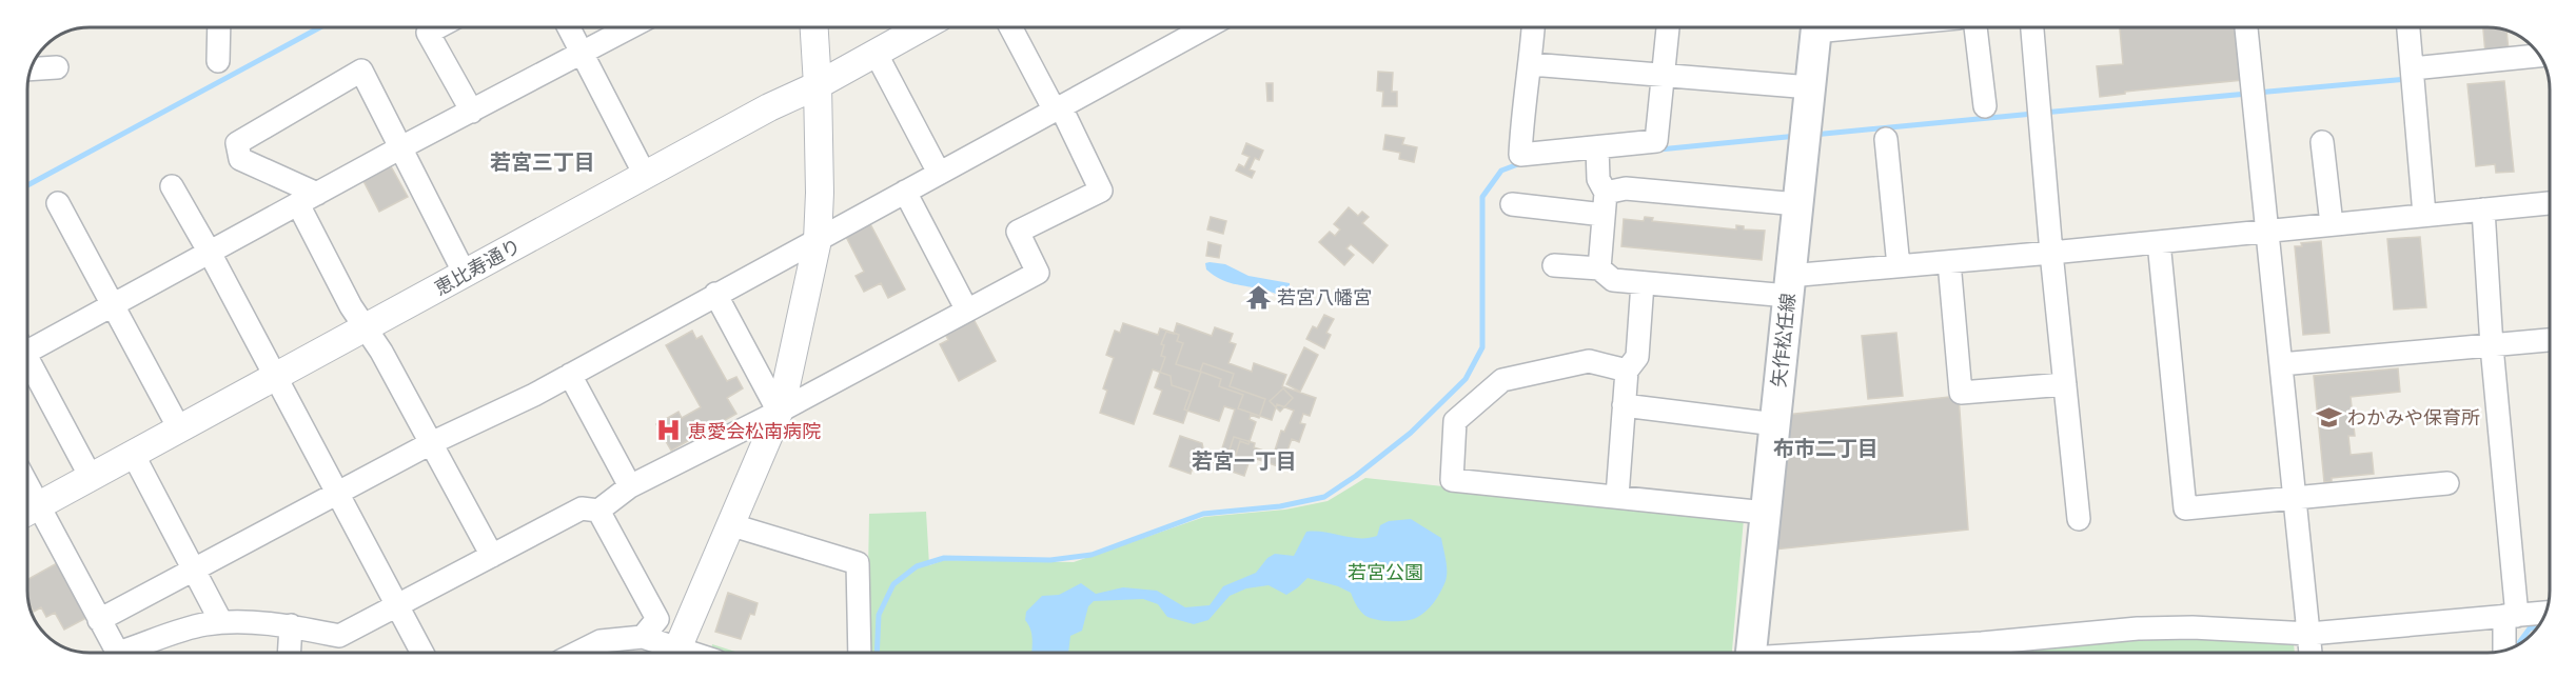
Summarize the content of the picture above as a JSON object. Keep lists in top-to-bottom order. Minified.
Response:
{"streets":{"main road":["矢作松任線"],"street":["恵比寿通り"]},"districts":["若宮三丁目","布市二丁目","若宮一丁目"],"parks":["若宮公園"],"places":{"temple":["若宮八幡宮"],"school or university":["わかみや保育所"],"hospital":["恵愛会松南病院"]}}
